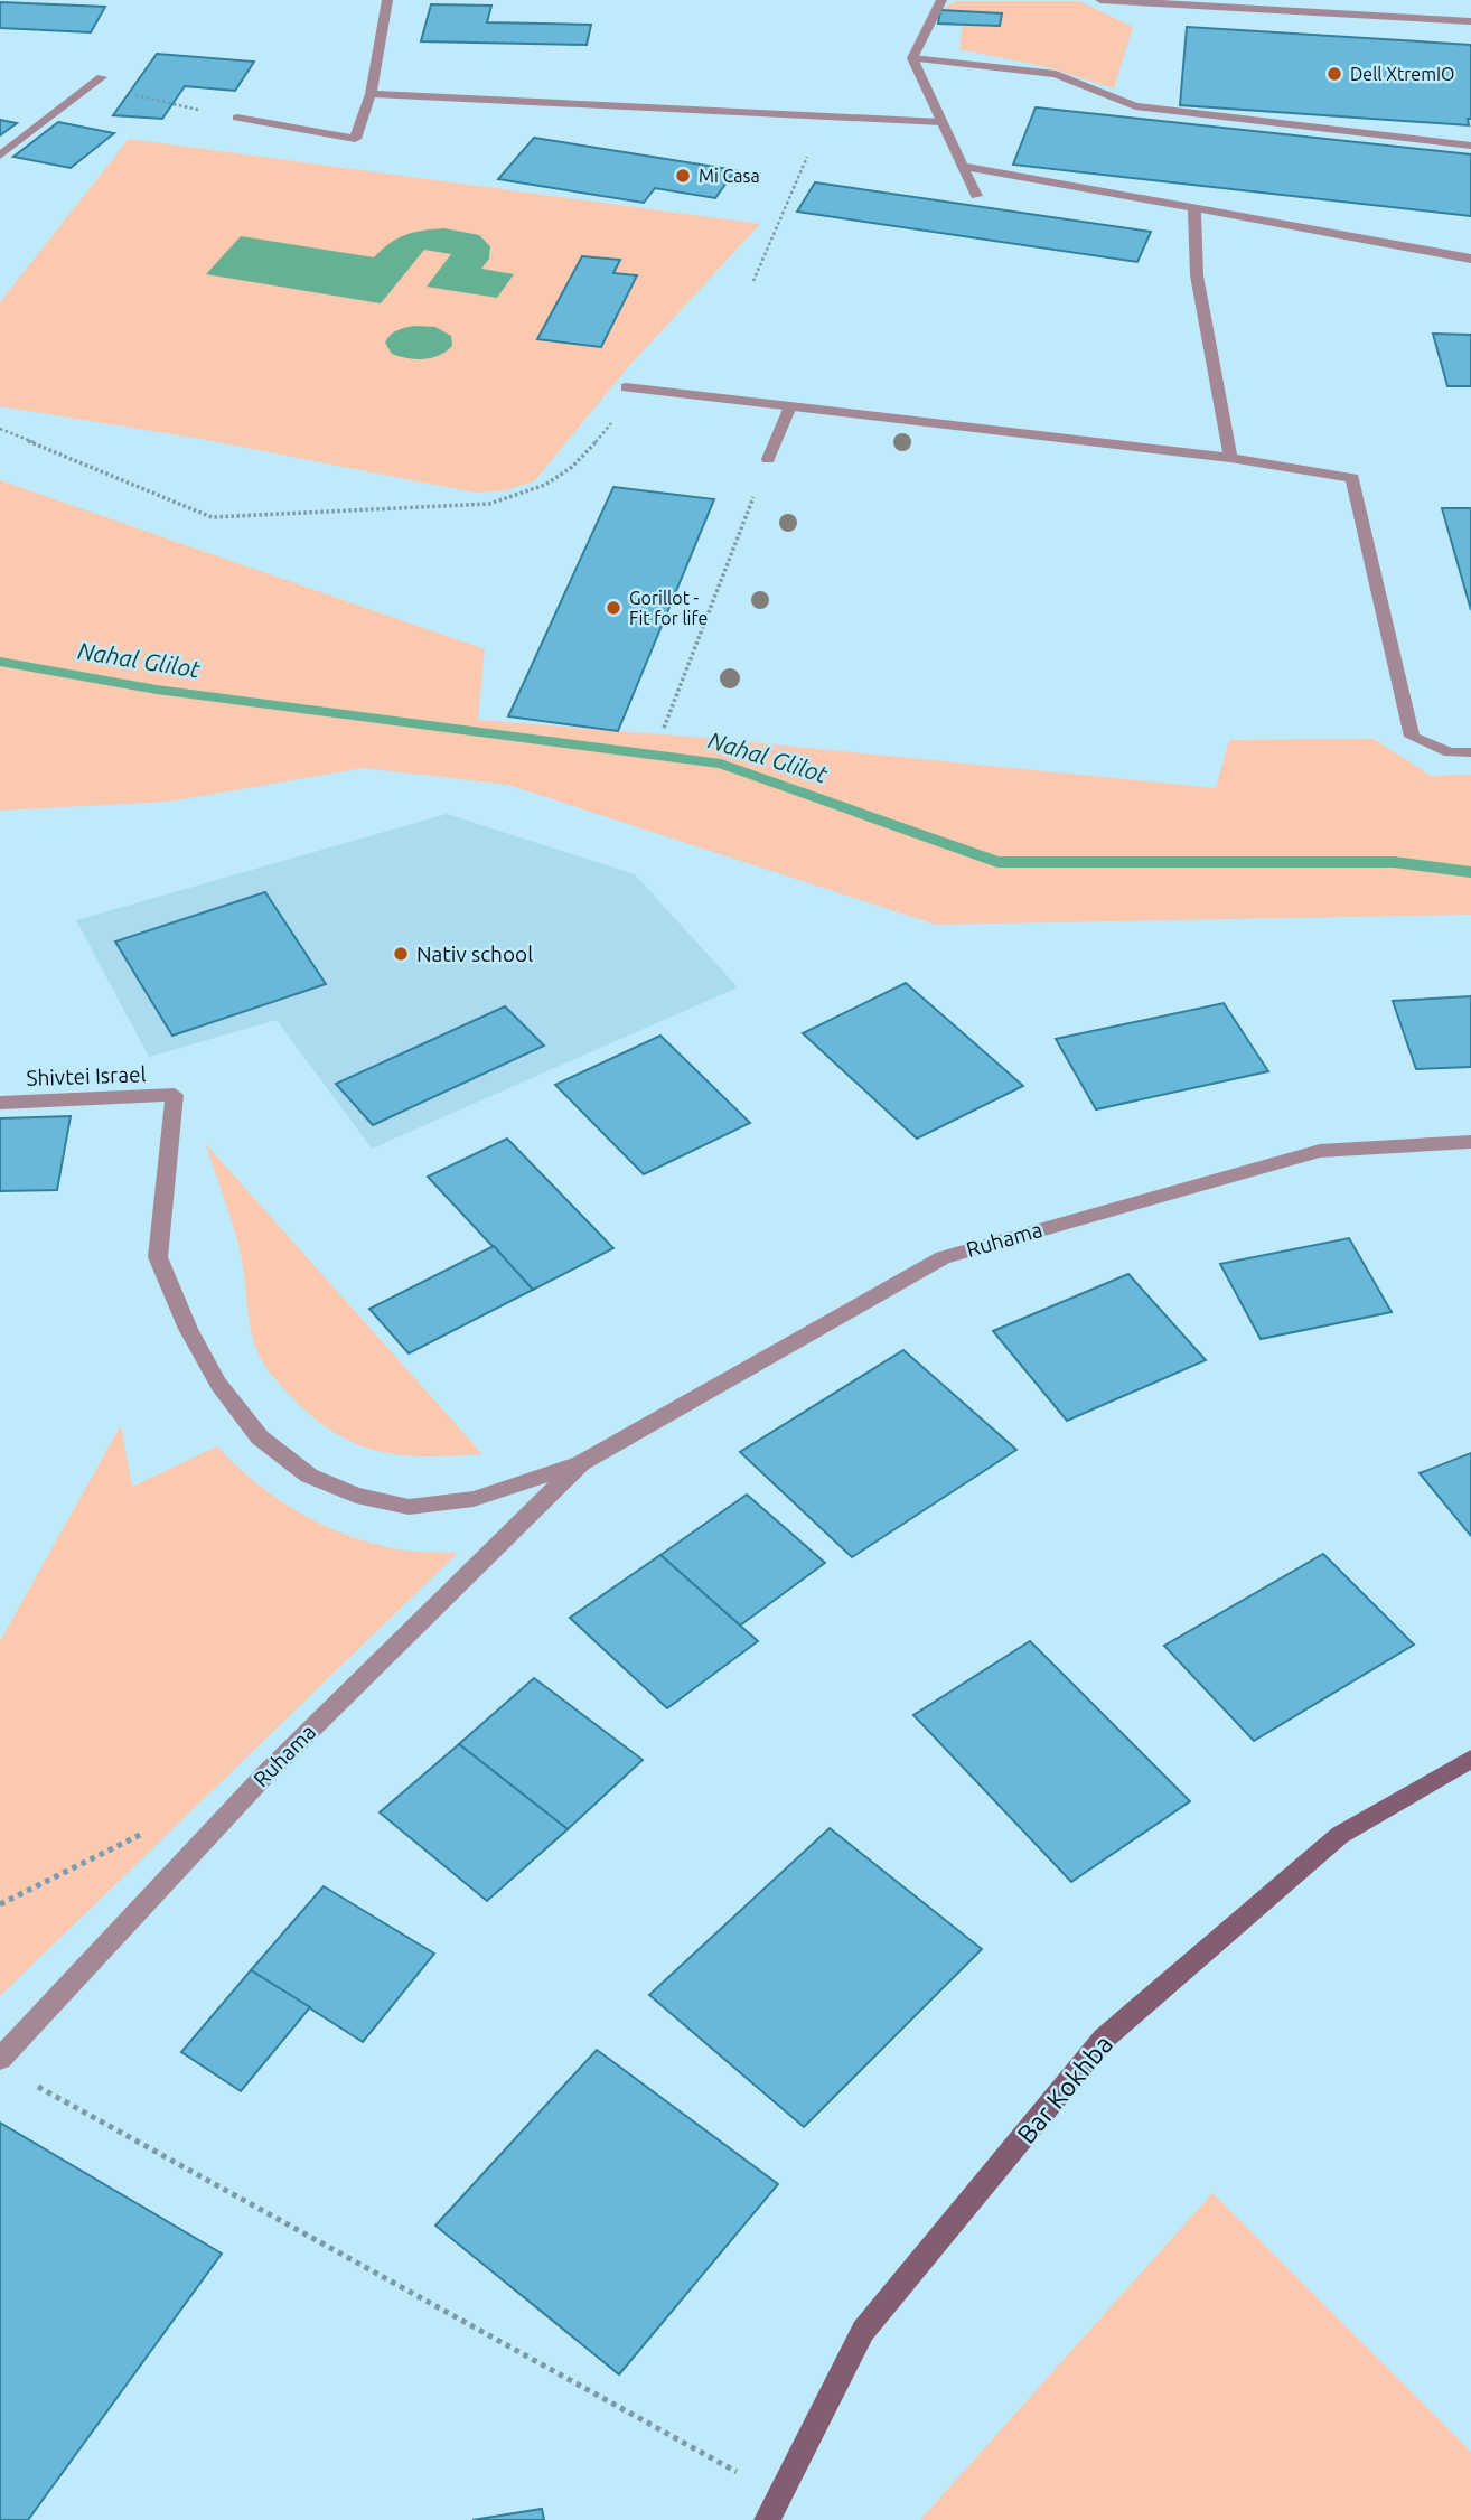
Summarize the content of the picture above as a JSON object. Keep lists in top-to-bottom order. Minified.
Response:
{"streets":{"street":["Shivtei Israel","Ruhama","Bar Kokhba"]},"crossings":[["Shivtei Israel","Ruhama"]],"water":["Nahal Glilot"],"places":["Dell XtremIO","Mi Casa","Gorillot - Fit for life","Nativ school"]}
